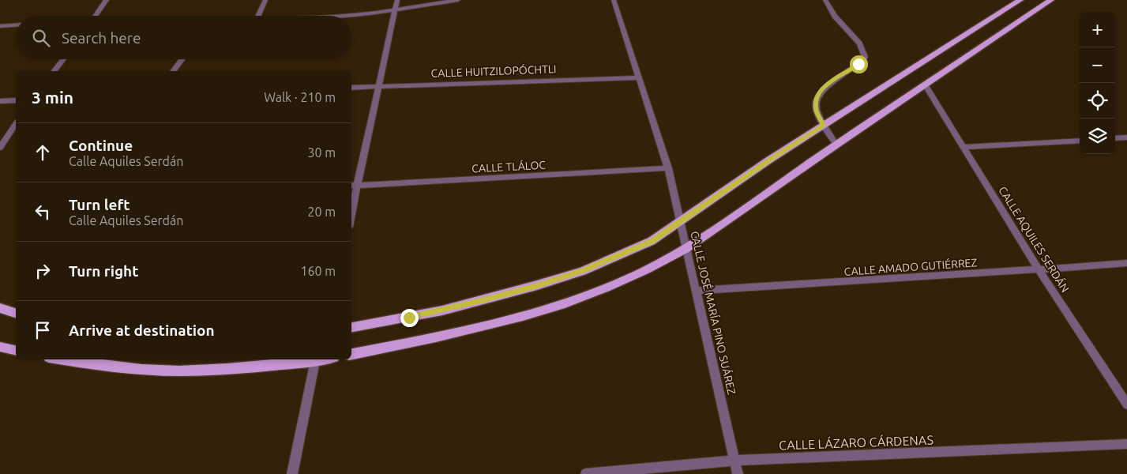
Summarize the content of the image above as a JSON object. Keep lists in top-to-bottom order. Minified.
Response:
{"streets":{"street":["CALLE HUITZILOPÓCHTLI","CALLE TLÁLOC","CALLE AQUILES SERDÁN","CALLE AMADO GUTIÉRREZ","CALLE JOSÉ MARÍA PINO SUÁREZ","CALLE LÁZARO CÁRDENAS"]},"crossings":[["CALLE HUITZILOPÓCHTLI","CALLE JOSÉ MARÍA PINO SUÁREZ"],["CALLE TLÁLOC","CALLE JOSÉ MARÍA PINO SUÁREZ"],["CALLE AQUILES SERDÁN","CALLE AMADO GUTIÉRREZ"],["CALLE AMADO GUTIÉRREZ","CALLE JOSÉ MARÍA PINO SUÁREZ"],["CALLE JOSÉ MARÍA PINO SUÁREZ","CALLE LÁZARO CÁRDENAS"]],"page":{"map_buttons":["+","−"],"search":"Search here","heading":["3 min","Walk · 210 m"],"list":[["Continue","Calle Aquiles Serdán","30 m"],["Turn left","Calle Aquiles Serdán","20 m"],["Turn right","160 m"],"Arrive at destination"]}}
